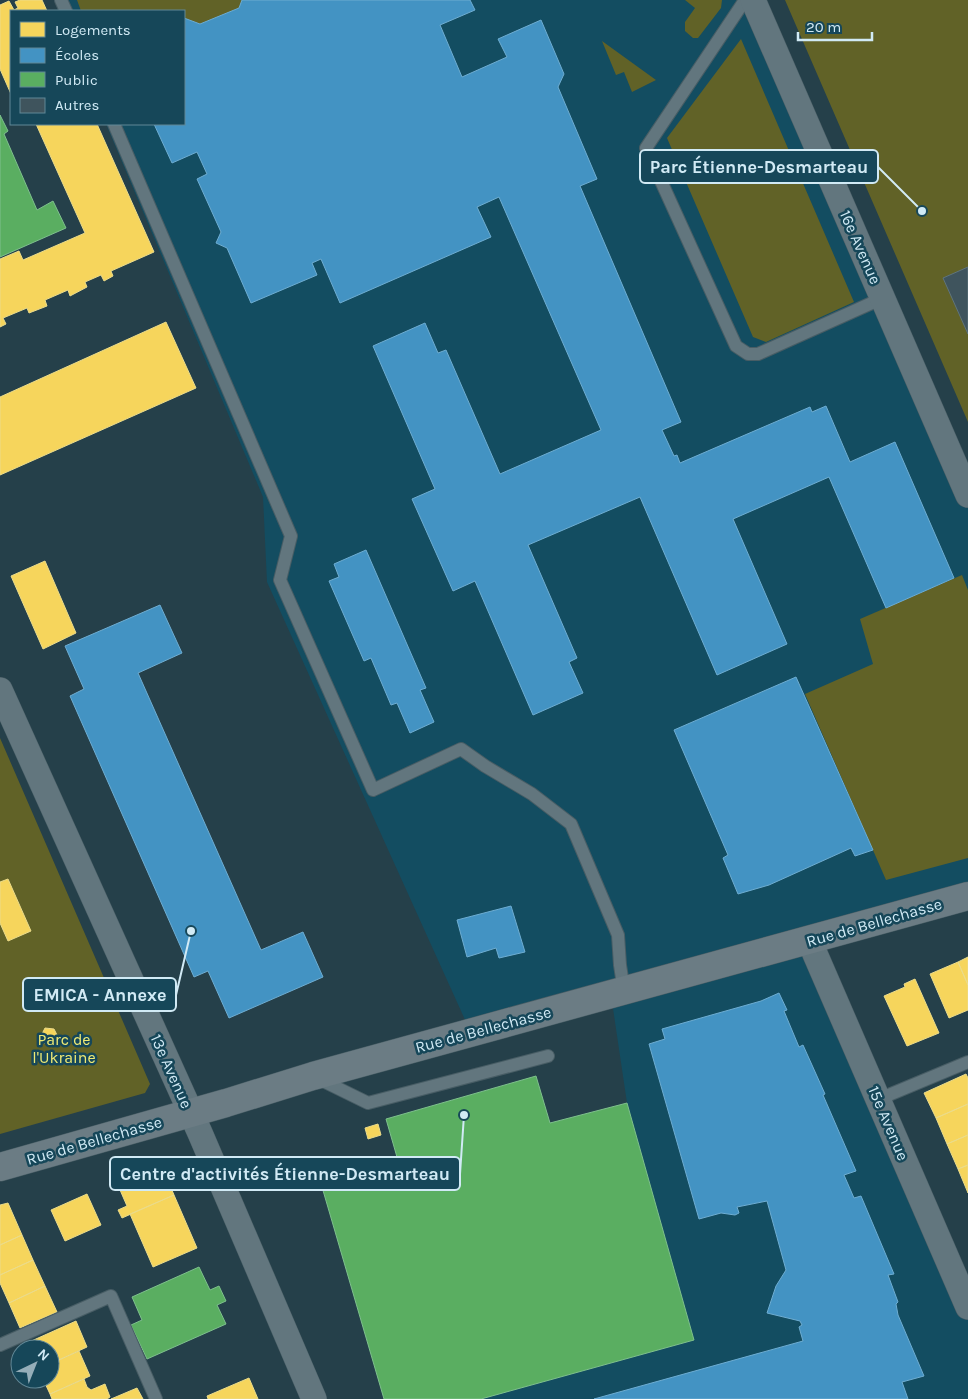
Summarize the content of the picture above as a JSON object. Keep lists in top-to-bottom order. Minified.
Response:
{"streets":{"street":["16e Avenue","Rue de Bellechasse","13e Avenue","15e Avenue"]},"crossings":[["Rue de Bellechasse","13e Avenue"],["Rue de Bellechasse","15e Avenue"]],"parks":["Parc de l'Ukraine"],"places":["Parc Étienne-Desmarteau","EMICA - Annexe","Centre d'activités Étienne-Desmarteau"],"legend":["Logements","Écoles","Public","Autres"],"scale_bar":"20 m","north":"top right"}
